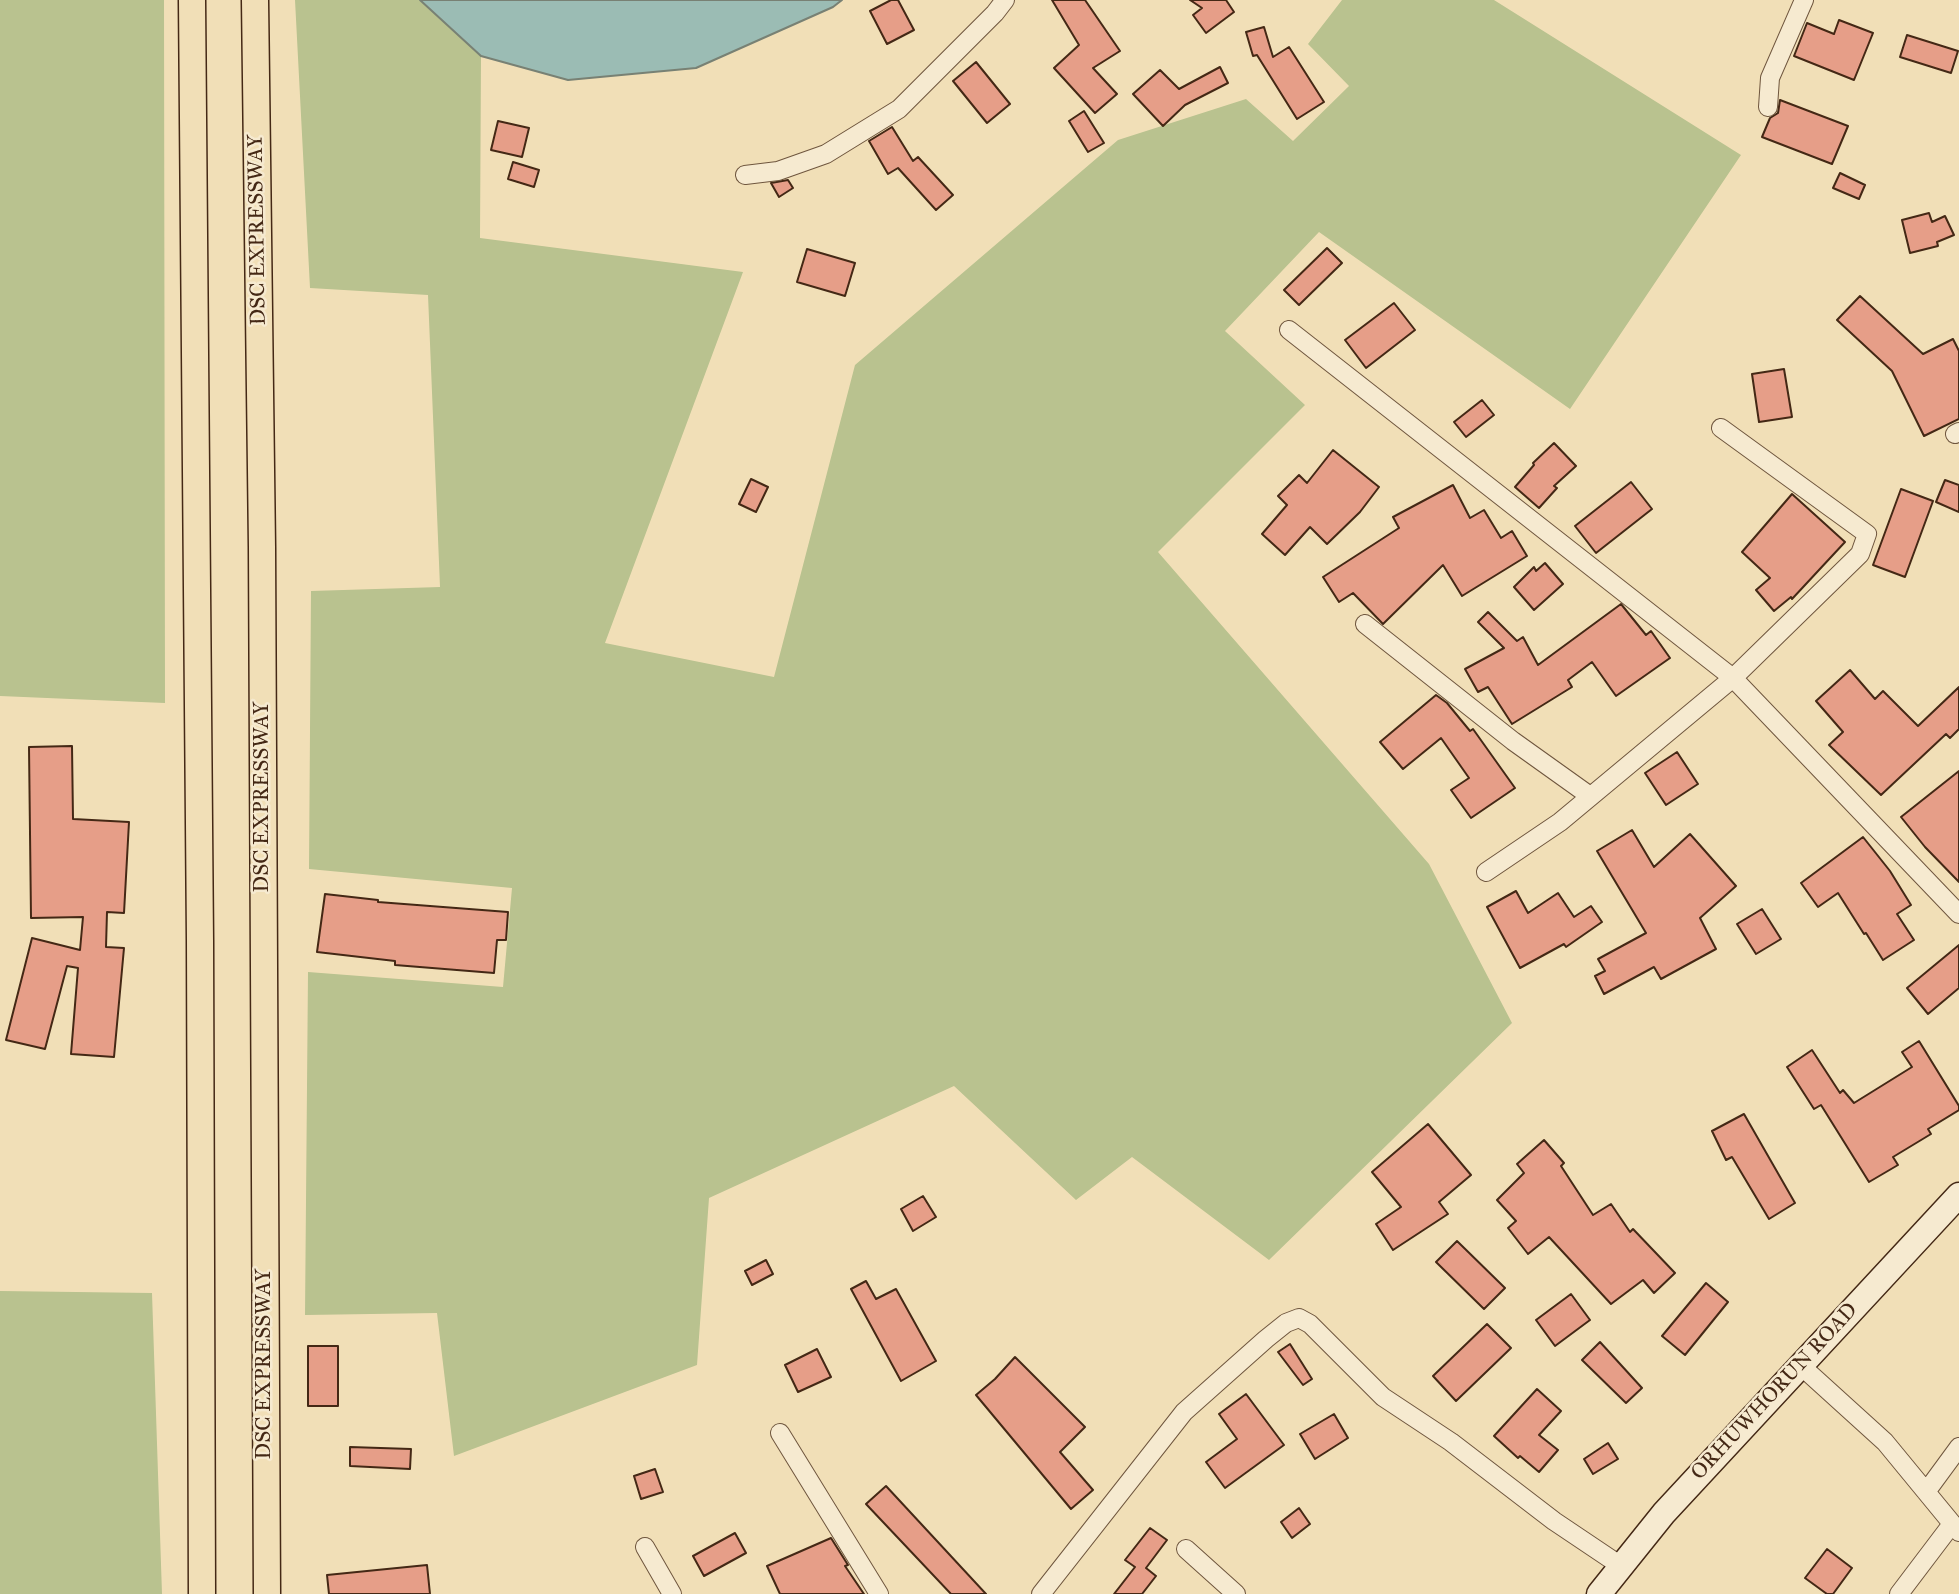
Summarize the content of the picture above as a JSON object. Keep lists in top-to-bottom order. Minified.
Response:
{"streets":{"main road":["DSC EXPRESSWAY"],"street":["ORHUWHORUN ROAD"]}}
